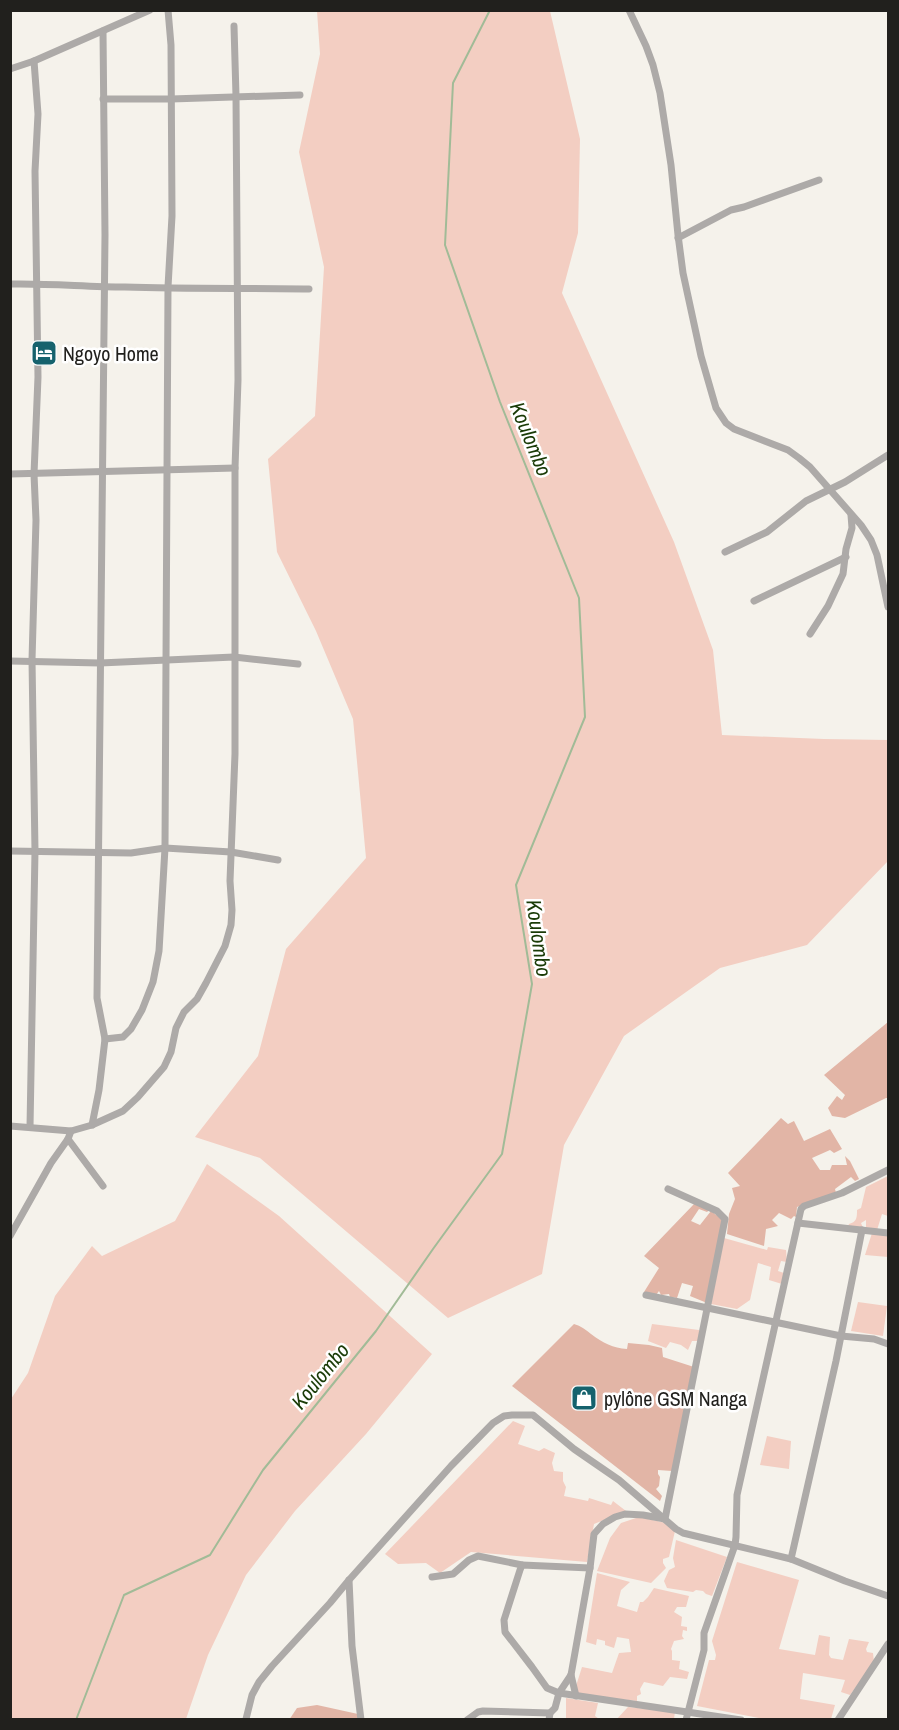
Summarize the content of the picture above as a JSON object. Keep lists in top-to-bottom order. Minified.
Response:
{"water":["Koulombo"],"places":{"hotel":["Ngoyo Home"],"shop":["pylône GSM Nanga"]}}
